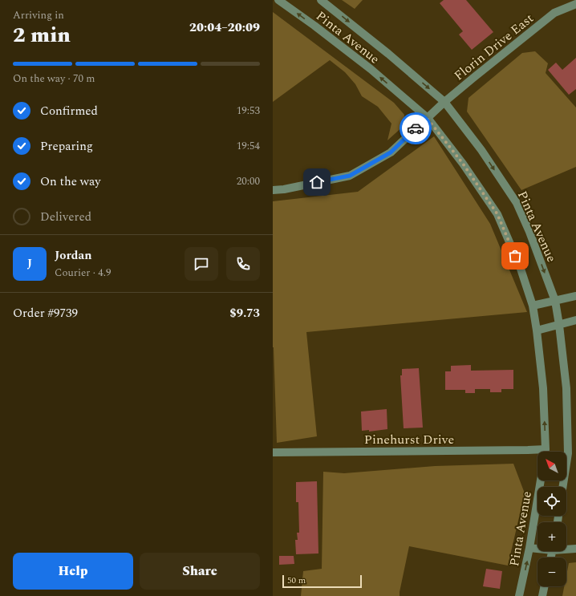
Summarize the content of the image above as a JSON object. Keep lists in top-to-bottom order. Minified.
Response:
{"streets":{"street":["Pinta Avenue","Florin Drive East","Pinehurst Drive"]},"crossings":[["Pinta Avenue","Florin Drive East"]],"scale_bar":"50 m","north":"top left","page":{"heading":["2 min","Arriving in","20:04–20:09"],"panel":["Jordan","Courier · 4.9","Order #9739","$9.73"],"bar":"On the way · 70 m","list":[["Confirmed","19:53"],["Preparing","19:54"],["On the way","20:00"],"Delivered"],"round":"J","map_buttons":["+","−"],"buttons":["Help","Share"],"scale":"50 m"}}
